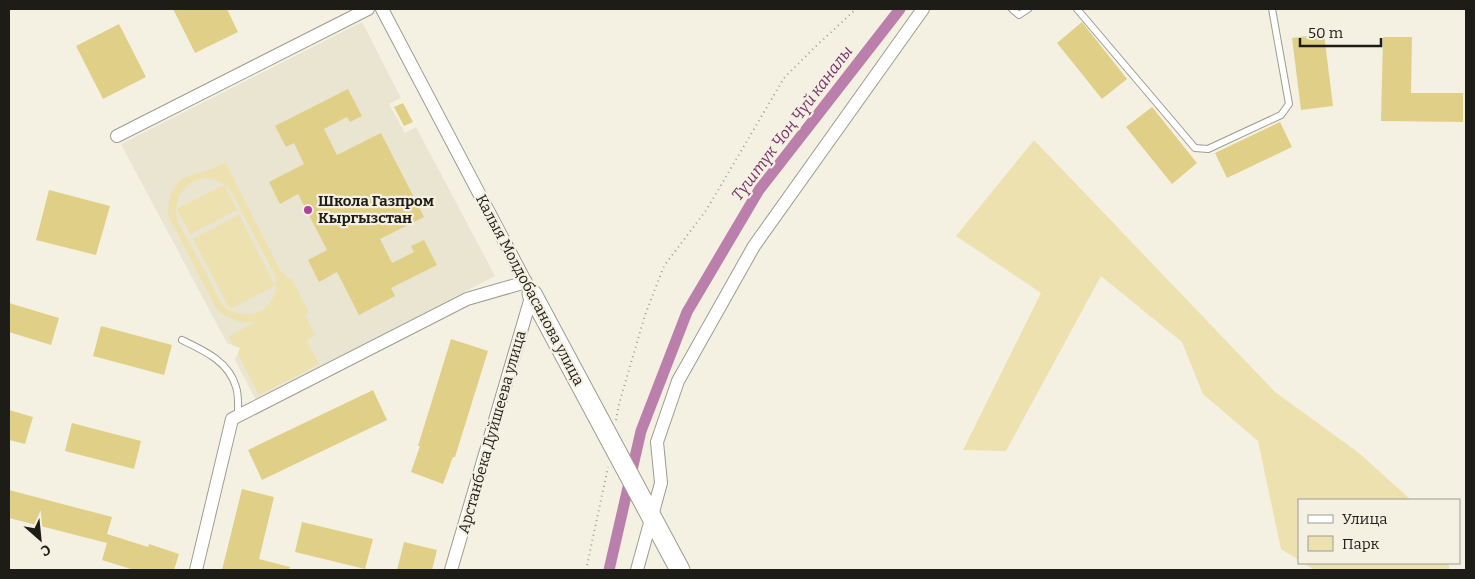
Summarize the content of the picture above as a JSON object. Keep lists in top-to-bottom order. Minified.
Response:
{"streets":{"street":["Калыя Молдобасанова улица","Арстанбека Дуйшеева улица"]},"crossings":[["Калыя Молдобасанова улица","Арстанбека Дуйшеева улица"]],"water":["Түштүк Чоң Чүй каналы"],"places":["Школа Газпром Кыргызстан"],"legend":["Улица","Парк"],"scale_bar":"50 m","north":"bottom right"}
